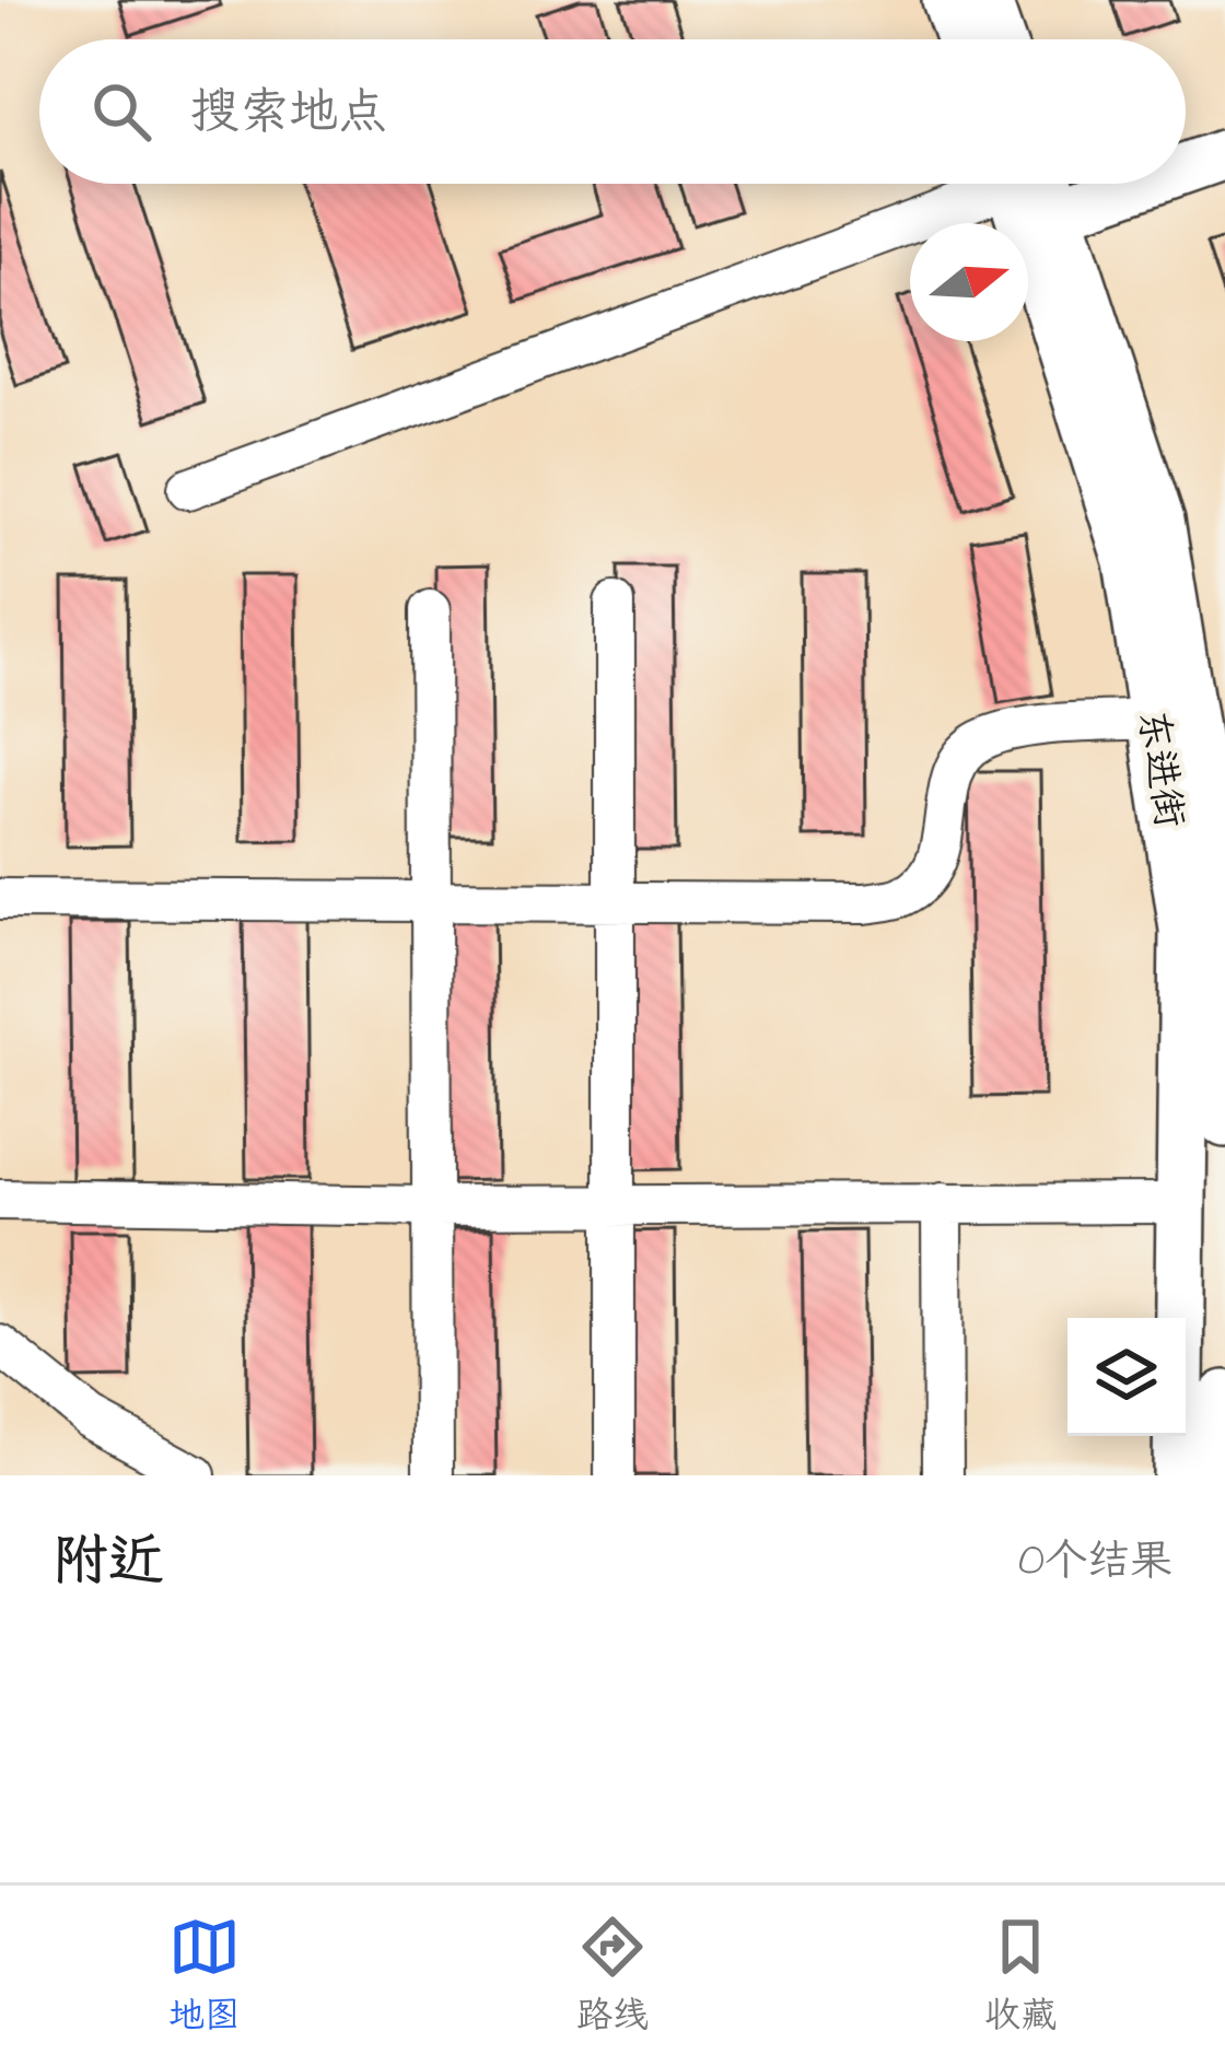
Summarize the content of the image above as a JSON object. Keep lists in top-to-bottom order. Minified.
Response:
{"streets":{"main road":["东进街"]},"north":"right","page":{"search":"搜索地点","heading":["附近","0个结果"],"nav":["地图","路线","收藏"]}}
